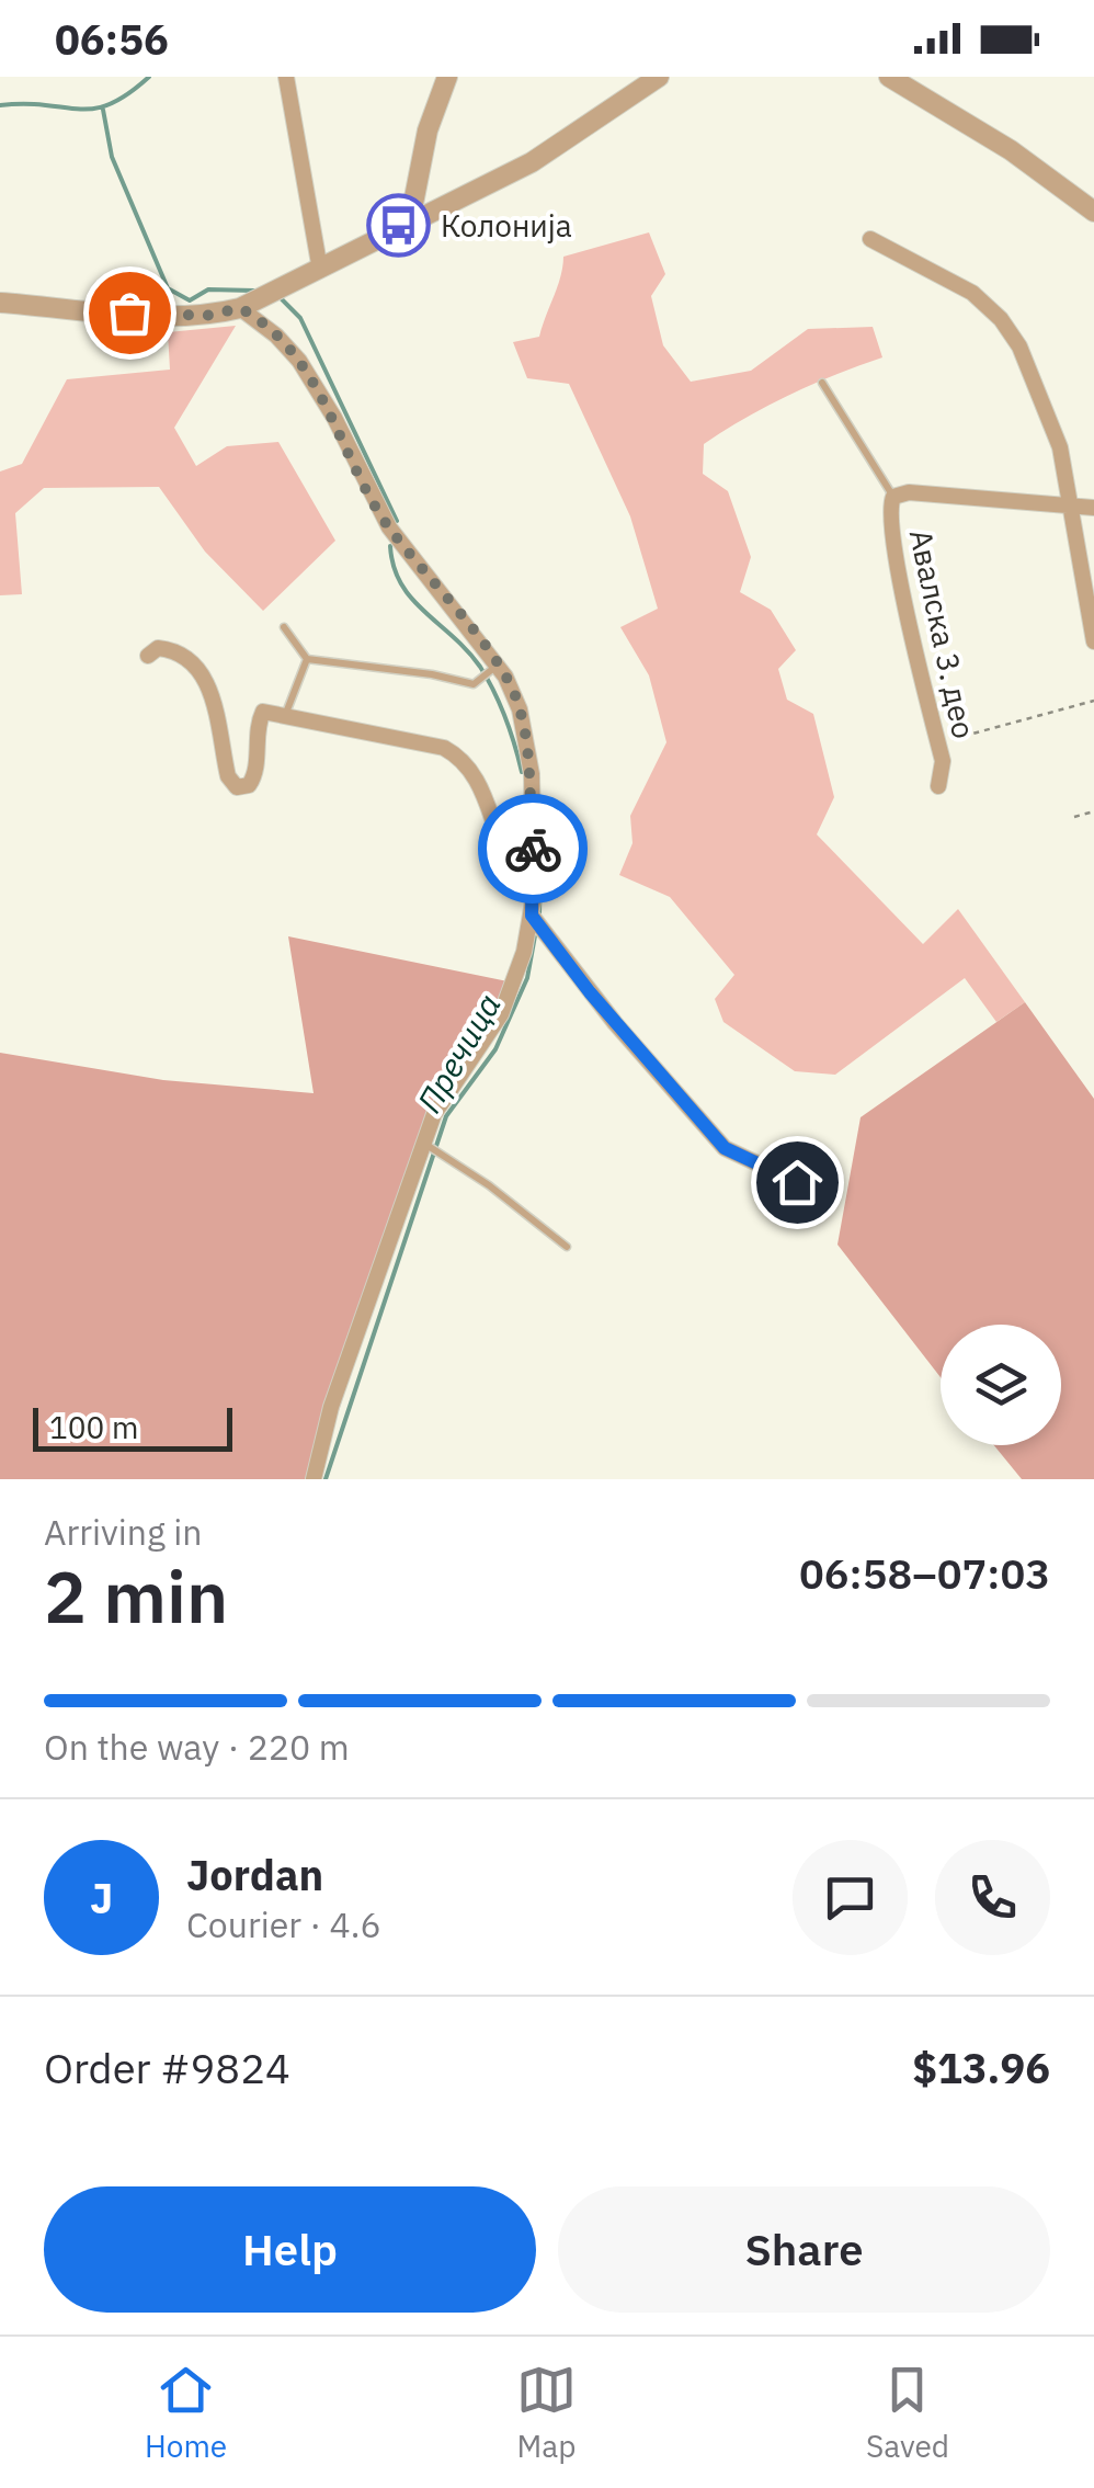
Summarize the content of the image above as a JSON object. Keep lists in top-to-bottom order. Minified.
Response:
{"streets":{"street":["Авалска 3. део"]},"water":["Пречица"],"places":{"bus stop":["Колонија"]},"scale_bar":"100 m","page":{"status":"06:56","scale":"100 m","heading":["2 min","Arriving in","06:58–07:03"],"panel":["Jordan","Courier · 4.6","Order #9824","$13.96"],"bar":"On the way · 220 m","round":"J","buttons":["Help","Share"],"tabs":["Home","Map","Saved"]}}
